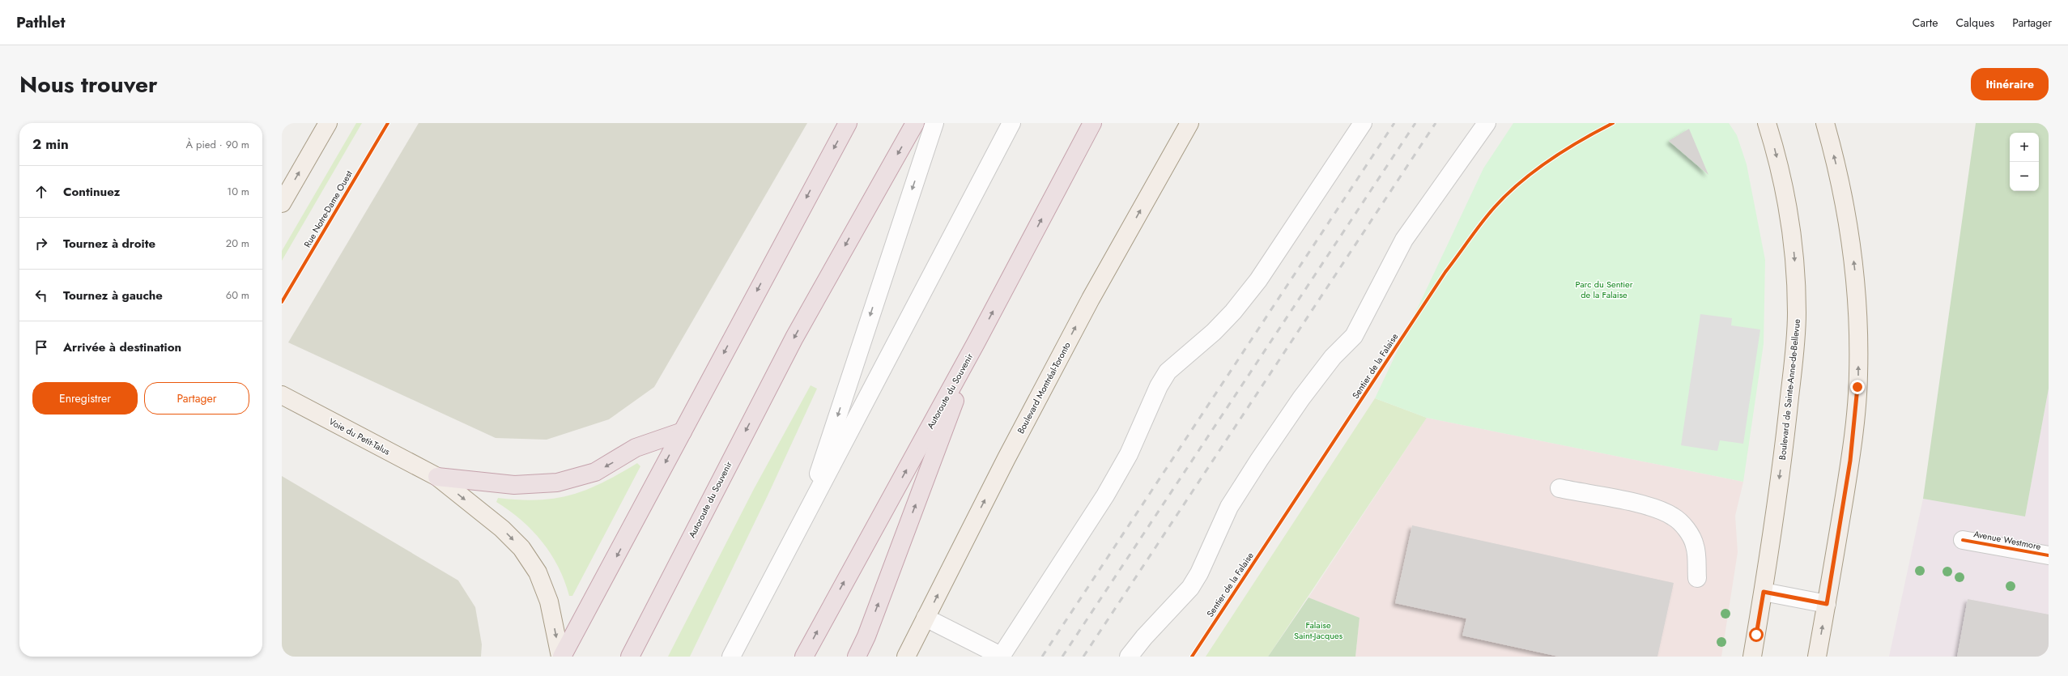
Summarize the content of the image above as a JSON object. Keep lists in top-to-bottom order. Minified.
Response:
{"streets":{"highway":["Autoroute du Souvenir"],"main road":["Boulevard Montréal-Toronto","Boulevard de Sainte-Anne-de-Bellevue","Voie du Petit-Talus"],"street":["Avenue Westmore"],"cycle path":["Rue Notre-Dame Ouest","Sentier de la Falaise"]},"one_way":["Boulevard Montréal-Toronto","Voie du Petit-Talus"],"parks":["Parc du Sentier de la Falaise","Falaise Saint-Jacques"],"page":{"header":"Pathlet","nav":["Carte","Calques","Partager"],"title":"Nous trouver","buttons":["Itinéraire",["Enregistrer","Partager"]],"heading":["2 min","À pied · 90 m"],"map_buttons":["+","−"],"list":[["Continuez","10 m"],["Tournez à droite","20 m"],["Tournez à gauche","60 m"],"Arrivée à destination"]}}
